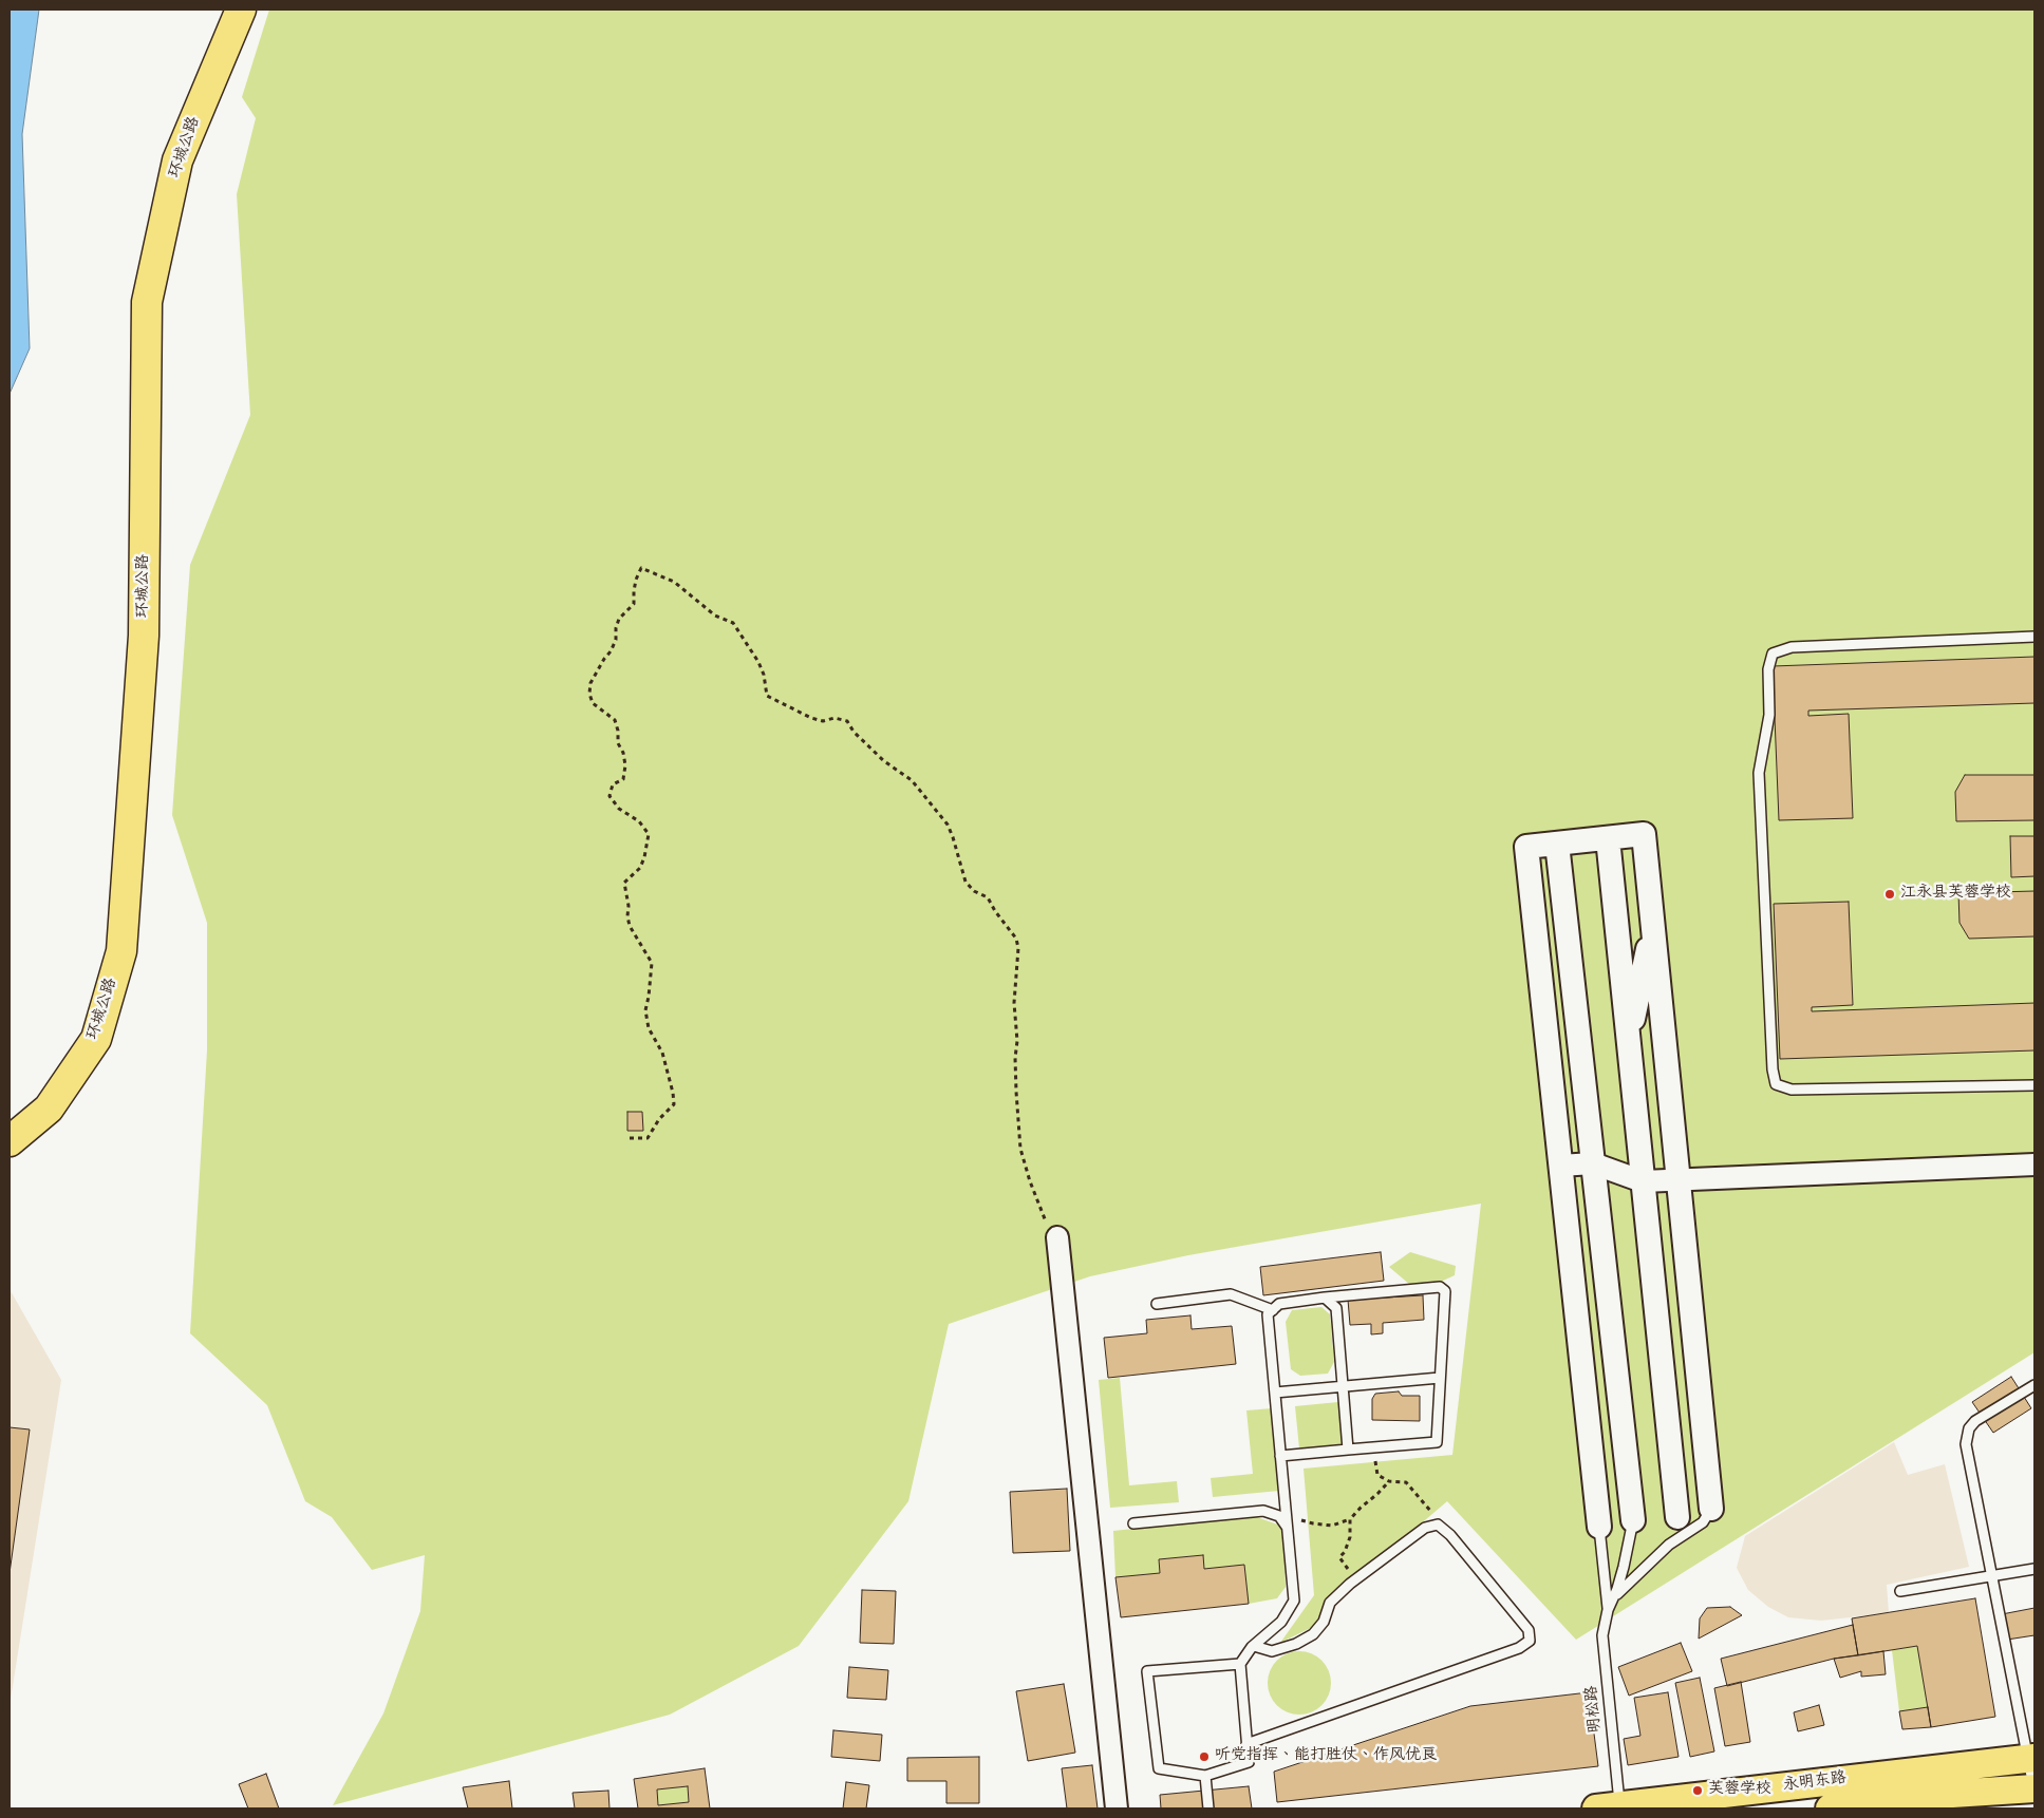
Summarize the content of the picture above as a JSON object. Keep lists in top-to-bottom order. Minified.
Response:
{"streets":{"highway":["环城公路"],"main road":["永明东路"],"lane":["明松路"]},"crossings":[["明松路","永明东路"]],"places":["江永县芙蓉学校","听党指挥、能打胜仗、作风优良","芙蓉学校"]}
